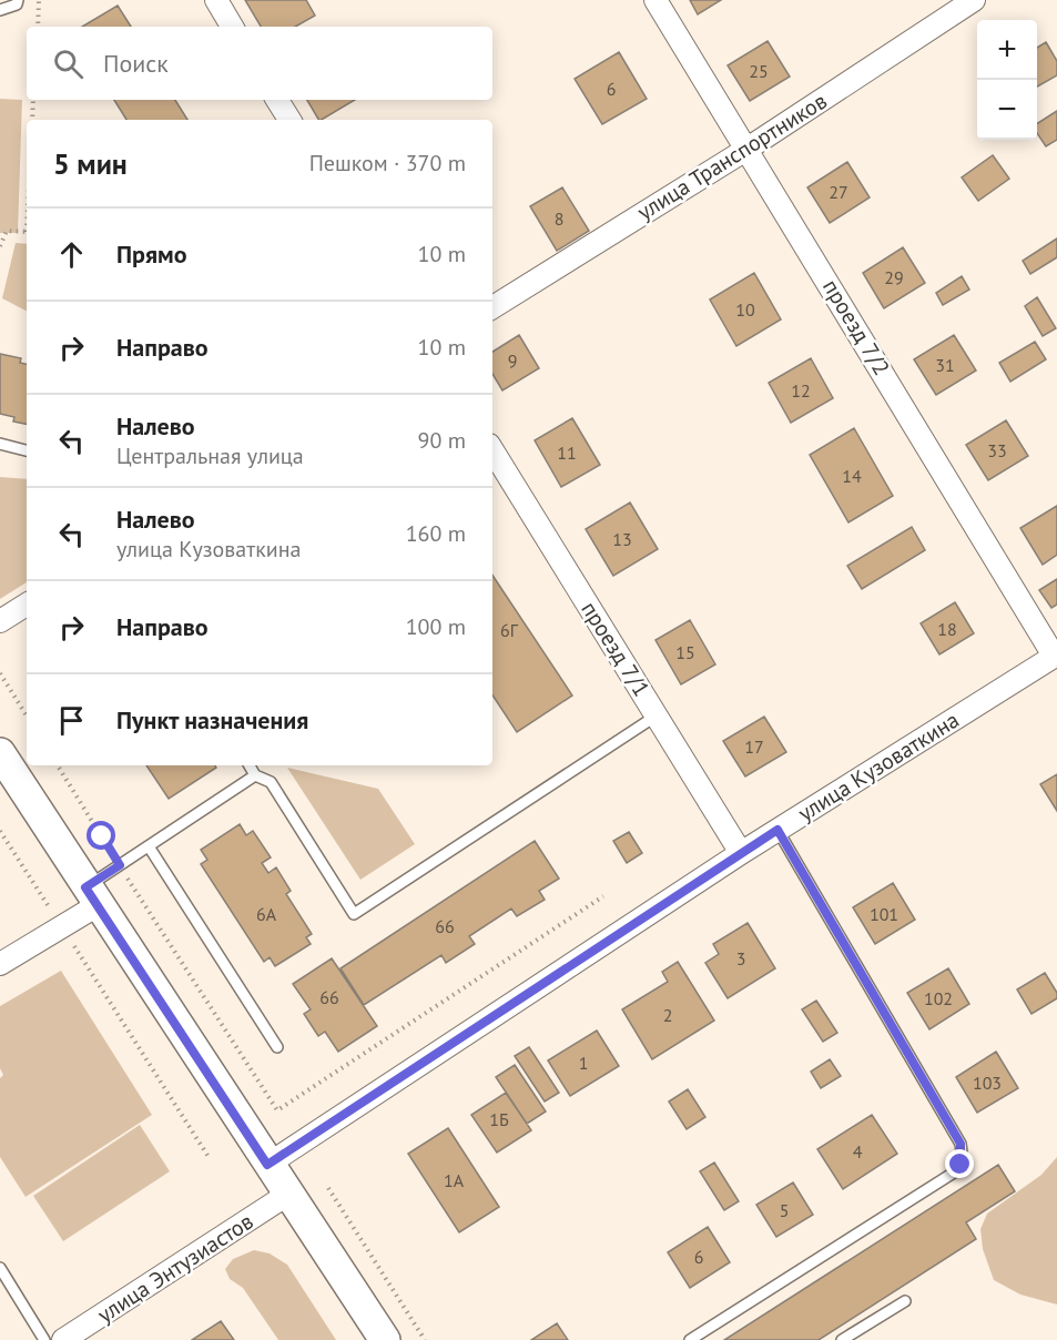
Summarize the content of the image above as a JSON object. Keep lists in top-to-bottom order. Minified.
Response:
{"streets":{"street":["улица Транспортников","проезд 7/2","проезд 7/1","улица Кузоваткина","улица Энтузиастов"]},"crossings":[["улица Транспортников","проезд 7/2"],["проезд 7/2","улица Кузоваткина"],["проезд 7/1","улица Кузоваткина"]],"house_numbers":["25","6","27","8","29","10","9","31","12","33","11","14","13","18","6Г","15","17","6А","101","66","3","66","102","2","1","103","1Б","4","1А","5","6"],"page":{"map_buttons":["+","−"],"search":"Поиск","heading":["5 мин","Пешком · 370 m"],"list":[["Прямо","10 m"],["Направо","10 m"],["Налево","Центральная улица","90 m"],["Налево","улица Кузоваткина","160 m"],["Направо","100 m"],"Пункт назначения"]}}
